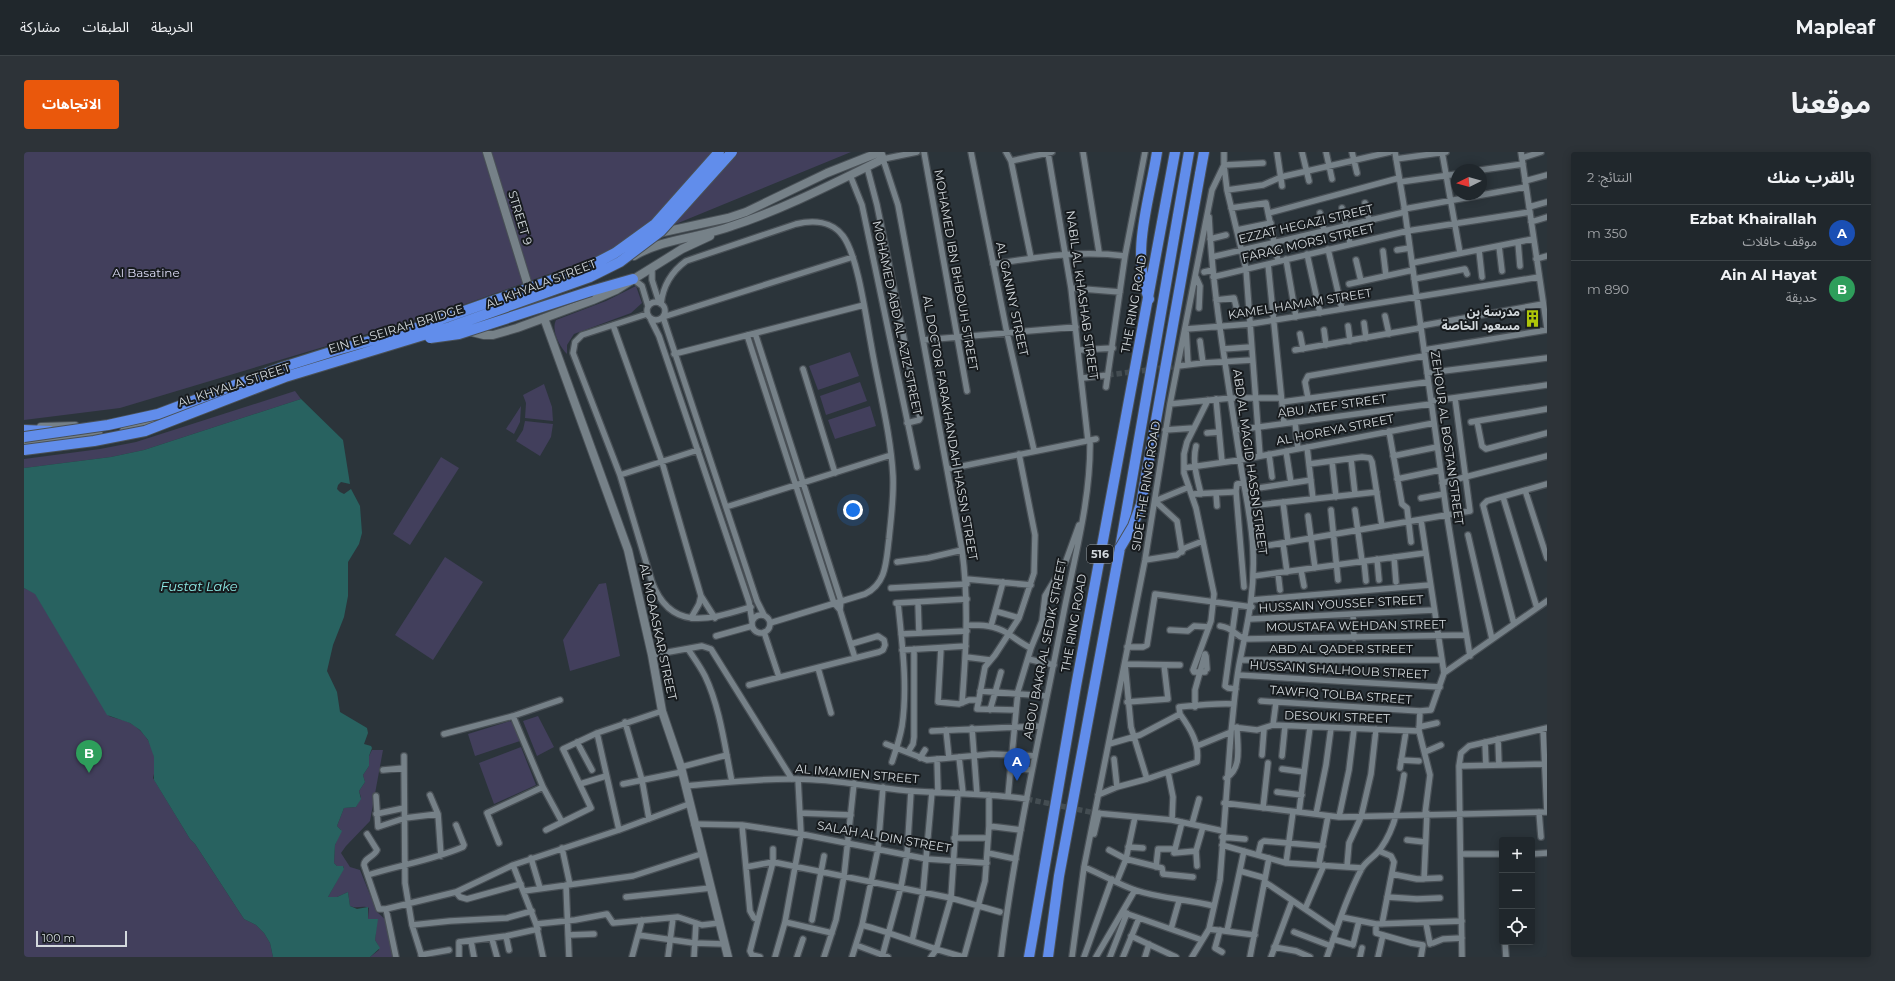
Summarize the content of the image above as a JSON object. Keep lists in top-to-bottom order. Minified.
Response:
{"streets":{"highway":["THE RING ROAD","EIN EL SEIRAH BRIDGE","516"],"street":["STREET 9","EZZAT HEGAZI STREET","FARAG MORSI STREET","MOHAMED IBN BHBOUH STREET","AL KHYALA STREET","NABIL AL KHASHAB STREET","AL GANINY STREET","KAMEL HAMAM STREET","MOHAMED ABD AL AZIZ STREET","ABU ATEF STREET","AL DOCTOR FARAKHANDAH HASSN STREET","AL HOREYA STREET","ZEHOUR AL BOSTAN STREET","ABD AL MAGID HASSN STREET","SIDE THE RING ROAD","HUSSAIN YOUSSEF STREET","MOUSTAFA WEHDAN STREET","AL MOAASKAR STREET","ABOU BAKR AL SEDIK STREET","ABD AL QADER STREET","HUSSAIN SHALHOUB STREET","TAWFIQ TOLBA STREET","DESOUKI STREET","AL IMAMIEN STREET","SALAH AL DIN STREET"]},"crossings":[["STREET 9","AL KHYALA STREET"],["EZZAT HEGAZI STREET","ZEHOUR AL BOSTAN STREET"],["EZZAT HEGAZI STREET","ABD AL MAGID HASSN STREET"],["FARAG MORSI STREET","ZEHOUR AL BOSTAN STREET"],["FARAG MORSI STREET","ABD AL MAGID HASSN STREET"],["AL KHYALA STREET","MOHAMED ABD AL AZIZ STREET"],["AL KHYALA STREET","AL DOCTOR FARAKHANDAH HASSN STREET"],["NABIL AL KHASHAB STREET","ABOU BAKR AL SEDIK STREET"],["KAMEL HAMAM STREET","ZEHOUR AL BOSTAN STREET"],["KAMEL HAMAM STREET","ABD AL MAGID HASSN STREET"],["KAMEL HAMAM STREET","SIDE THE RING ROAD"],["ABU ATEF STREET","ZEHOUR AL BOSTAN STREET"],["ABU ATEF STREET","ABD AL MAGID HASSN STREET"],["AL HOREYA STREET","ZEHOUR AL BOSTAN STREET"],["AL HOREYA STREET","ABD AL MAGID HASSN STREET"],["ZEHOUR AL BOSTAN STREET","MOUSTAFA WEHDAN STREET"],["ABD AL MAGID HASSN STREET","SIDE THE RING ROAD"],["ABD AL MAGID HASSN STREET","HUSSAIN YOUSSEF STREET"],["ABD AL MAGID HASSN STREET","MOUSTAFA WEHDAN STREET"],["ABD AL MAGID HASSN STREET","ABD AL QADER STREET"],["ABD AL MAGID HASSN STREET","HUSSAIN SHALHOUB STREET"],["ABD AL MAGID HASSN STREET","DESOUKI STREET"],["AL MOAASKAR STREET","AL IMAMIEN STREET"],["AL MOAASKAR STREET","SALAH AL DIN STREET"],["ABOU BAKR AL SEDIK STREET","AL IMAMIEN STREET"]],"water":["Fustat Lake"],"parks":["Al Basatine"],"places":{"building":["مدرسة بن مسعود الخاصة"]},"scale_bar":"100 m","north":"left","page":{"header":"Mapleaf","nav":["الخريطة","الطبقات","مشاركة"],"title":"موقعنا","buttons":"الاتجاهات","heading":["بالقرب منك","النتائج: 2"],"list":[{"mark":"A","name":"Ezbat Khairallah","note":"موقف حافلات","value":"350 m"},{"mark":"B","name":"Ain Al Hayat","note":"حديقة","value":"890 m"}],"pins":["B","A"],"map_buttons":["+","−"],"scale":"100 m"}}
